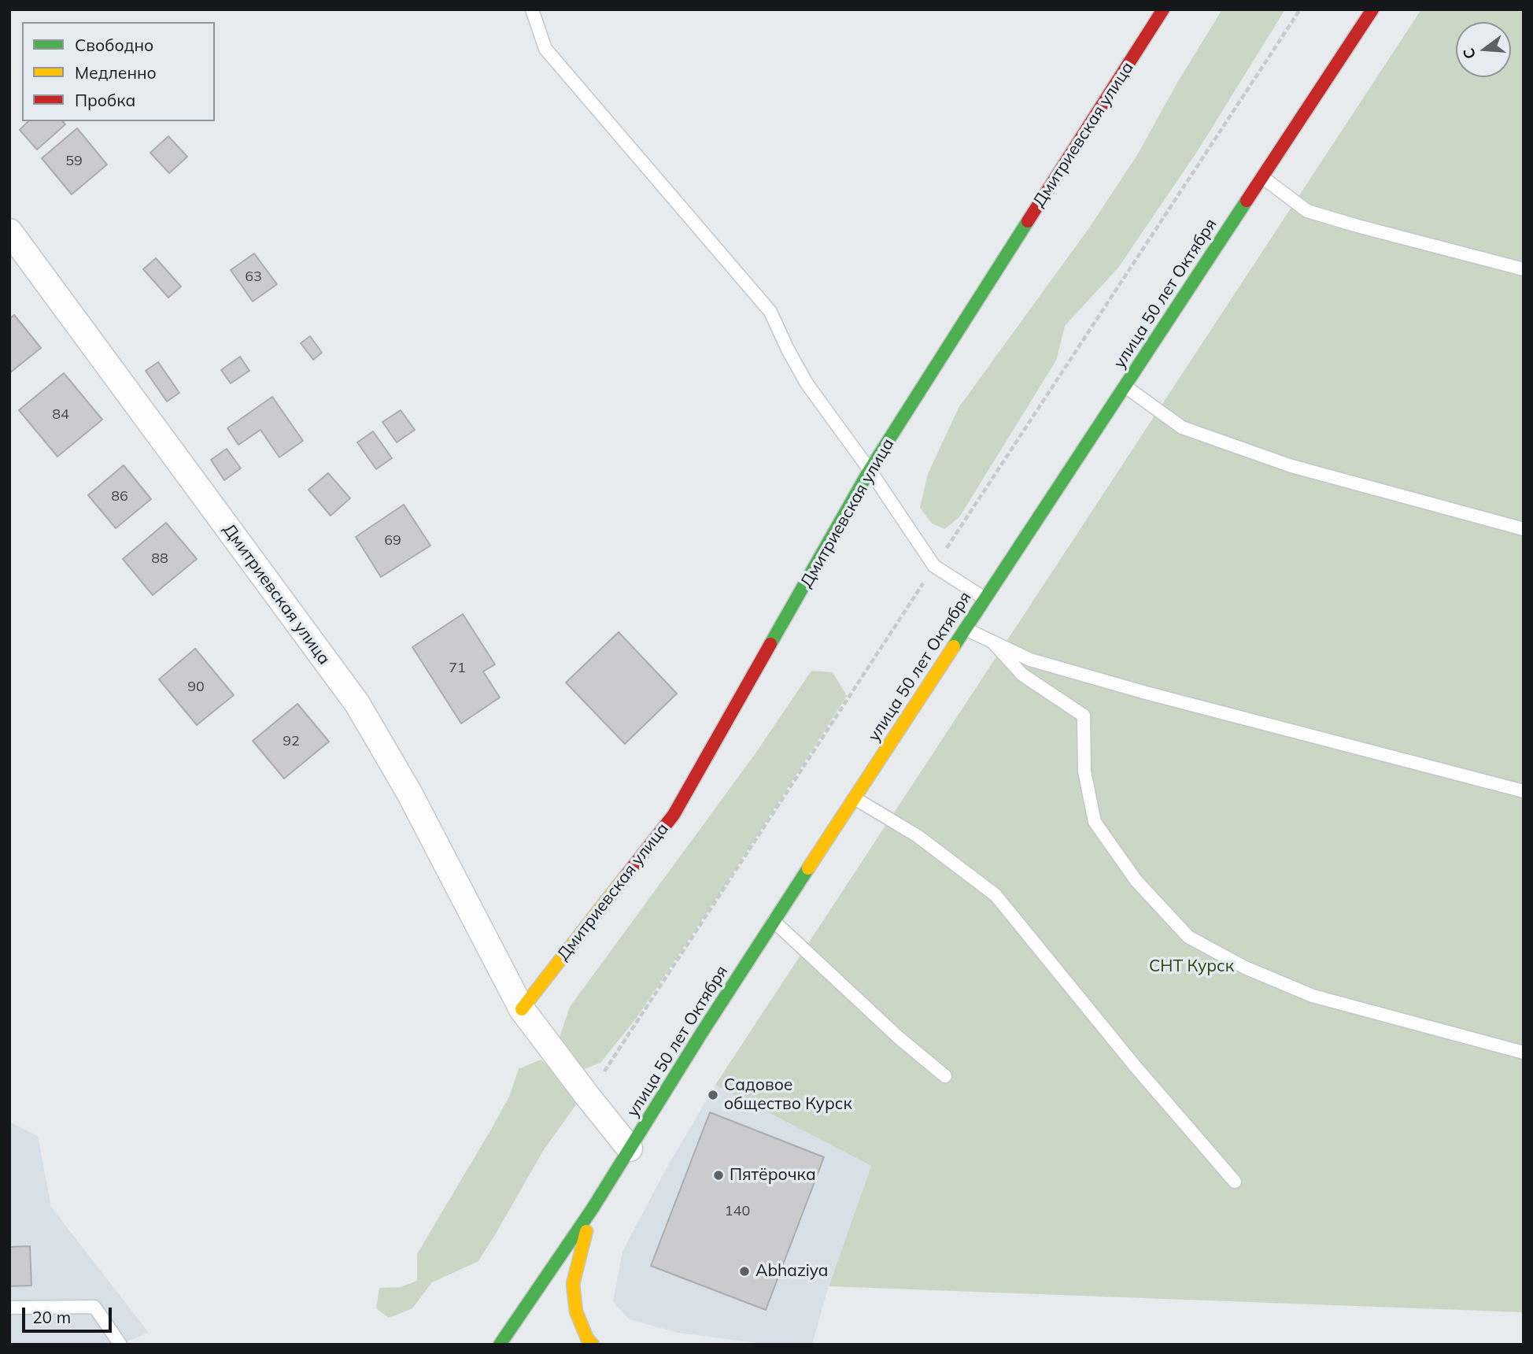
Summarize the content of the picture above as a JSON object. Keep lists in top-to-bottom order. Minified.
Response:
{"streets":{"main road":["Дмитриевская улица","улица 50 лет Октября"]},"crossings":[["Дмитриевская улица","улица 50 лет Октября"]],"parks":["СНТ Курск"],"places":["Садовое общество Курск","Пятёрочка","Abhaziya"],"house_numbers":["59","63","84","86","69","88","71","90","92","140"],"legend":["Свободно","Медленно","Пробка"],"scale_bar":"20 m","north":"left"}
